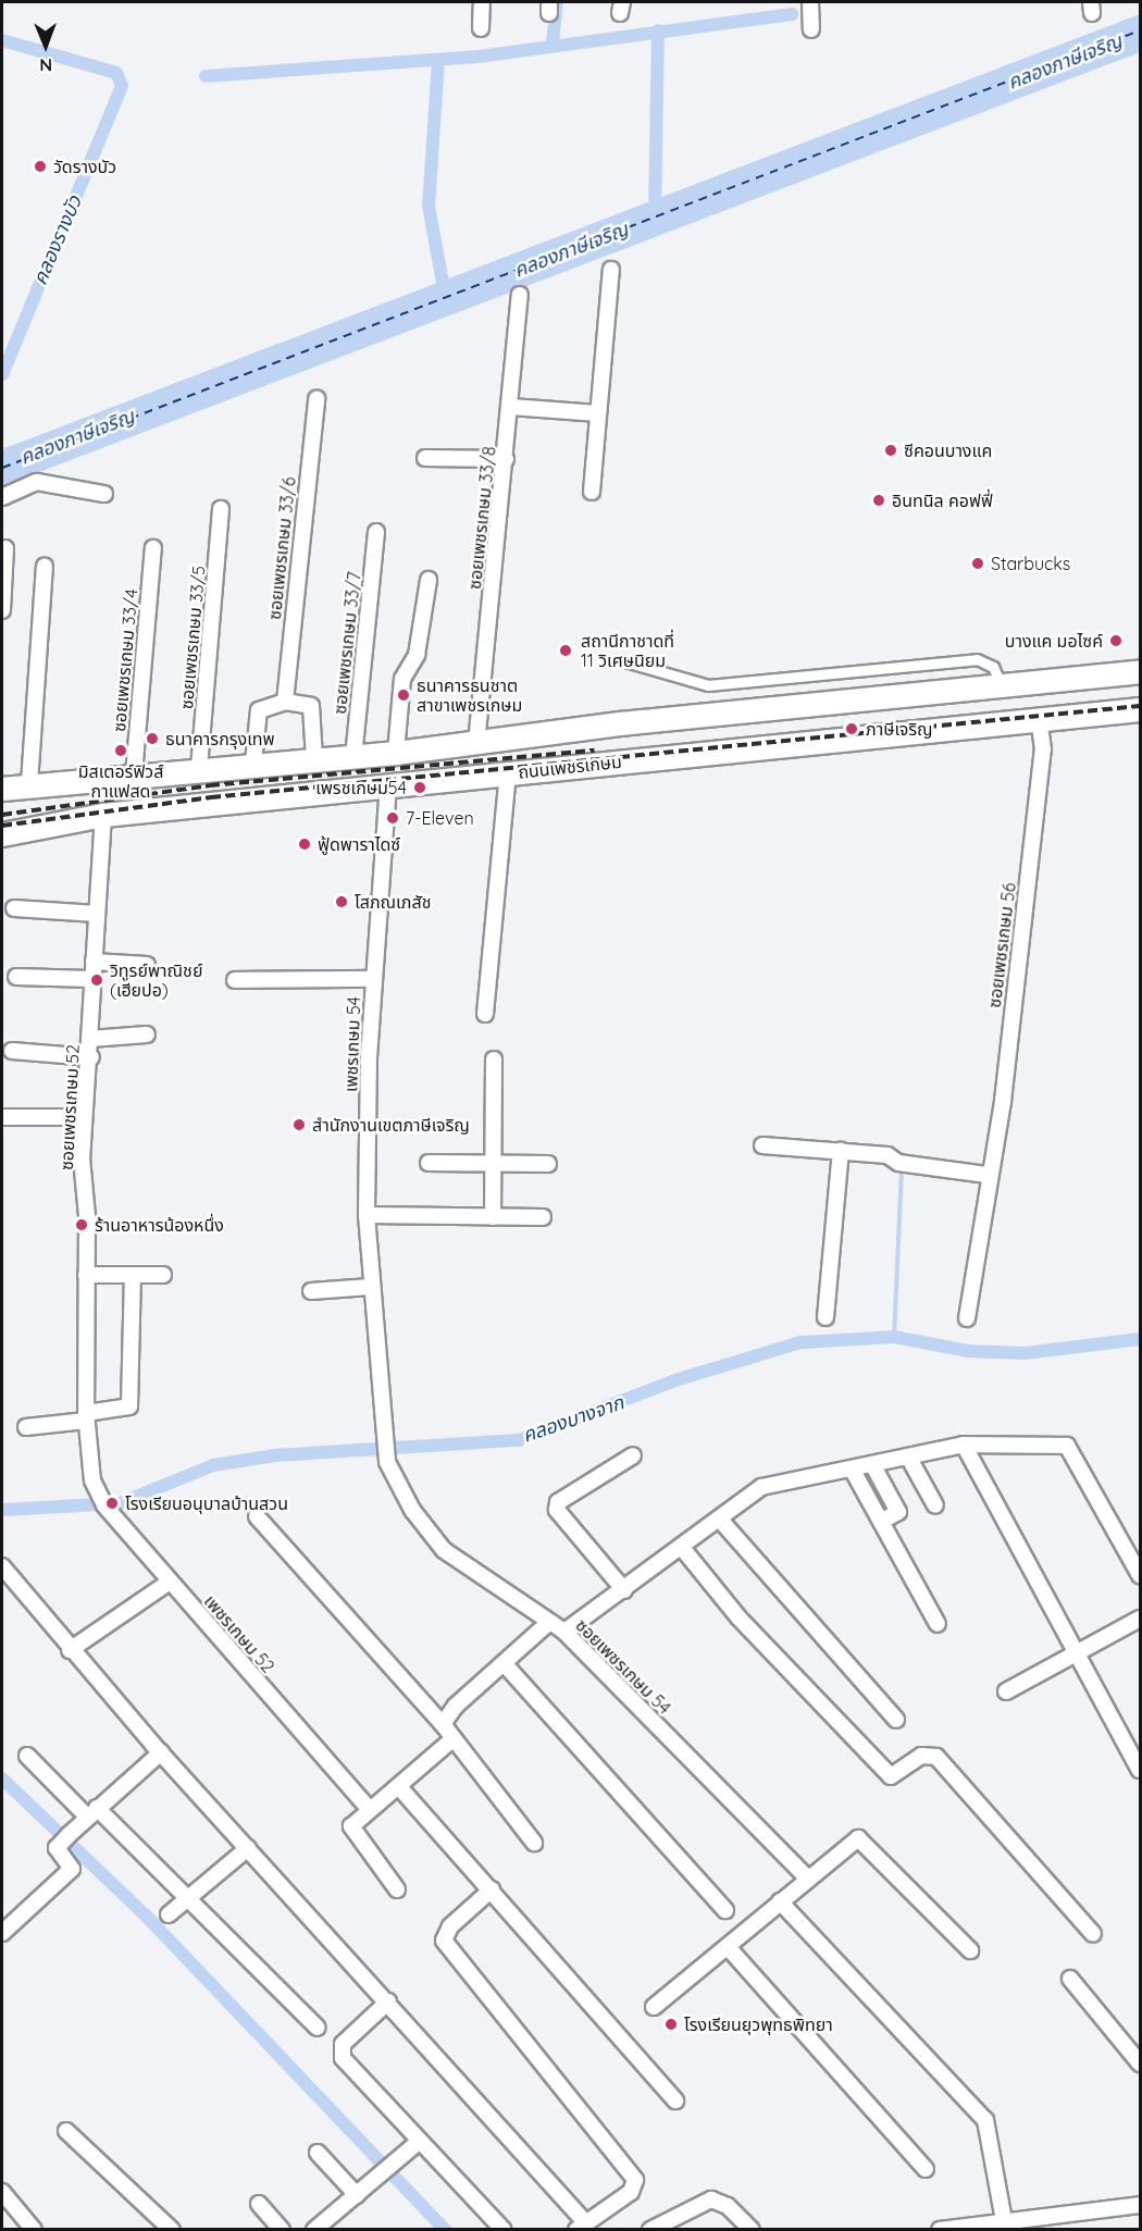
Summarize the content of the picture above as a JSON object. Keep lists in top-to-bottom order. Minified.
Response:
{"streets":{"main road":["ถนนเพชรเกษม"],"street":["ซอยเพชรเกษม 33/8","ซอยเพชรเกษม 33/6","ซอยเพชรเกษม 33/5","ซอยเพชรเกษม 33/7","ซอยเพชรเกษม 33/4","ซอยเพชรเกษม 56","เพชรเกษม 54","ซอยเพชรเกษม 52","เพชรเกษม 52","ซอยเพชรเกษม 54"]},"crossings":[["ซอยเพชรเกษม 33/8","ถนนเพชรเกษม"],["ซอยเพชรเกษม 33/5","ถนนเพชรเกษม"],["ซอยเพชรเกษม 33/7","ถนนเพชรเกษม"],["ซอยเพชรเกษม 33/4","ถนนเพชรเกษม"],["ถนนเพชรเกษม","ซอยเพชรเกษม 56"],["ถนนเพชรเกษม","เพชรเกษม 54"],["ถนนเพชรเกษม","ซอยเพชรเกษม 52"],["เพชรเกษม 54","ซอยเพชรเกษม 54"],["ซอยเพชรเกษม 52","เพชรเกษม 52"]],"water":["คลองภาษีเจริญ","คลองรางบัว","คลองบางจาก"],"places":["วัดรางบัว","ซีคอนบางแค","อินทนิล คอฟฟี่","Starbucks","บางแค มอไซค์","สถานีกาชาดที่ 11 วิเศษนิยม","ธนาคารธนชาต สาขาเพชรเกษม","ภาษีเจริญ","ธนาคารกรุงเทพ","มิสเตอร์ฟิวส์ กาแฟสด","เพรชเกษม54","7-Eleven","ฟู้ดพาราไดซ์","โสภณเภสัช","วิทูรย์พาณิชย์ (เฮียปอ)","สำนักงานเขตภาษีเจริญ","ร้านอาหารน้องหนึ่ง","โรงเรียนอนุบาลบ้านสวน","โรงเรียนยุวพุทธพิทยา"],"north":"bottom"}
